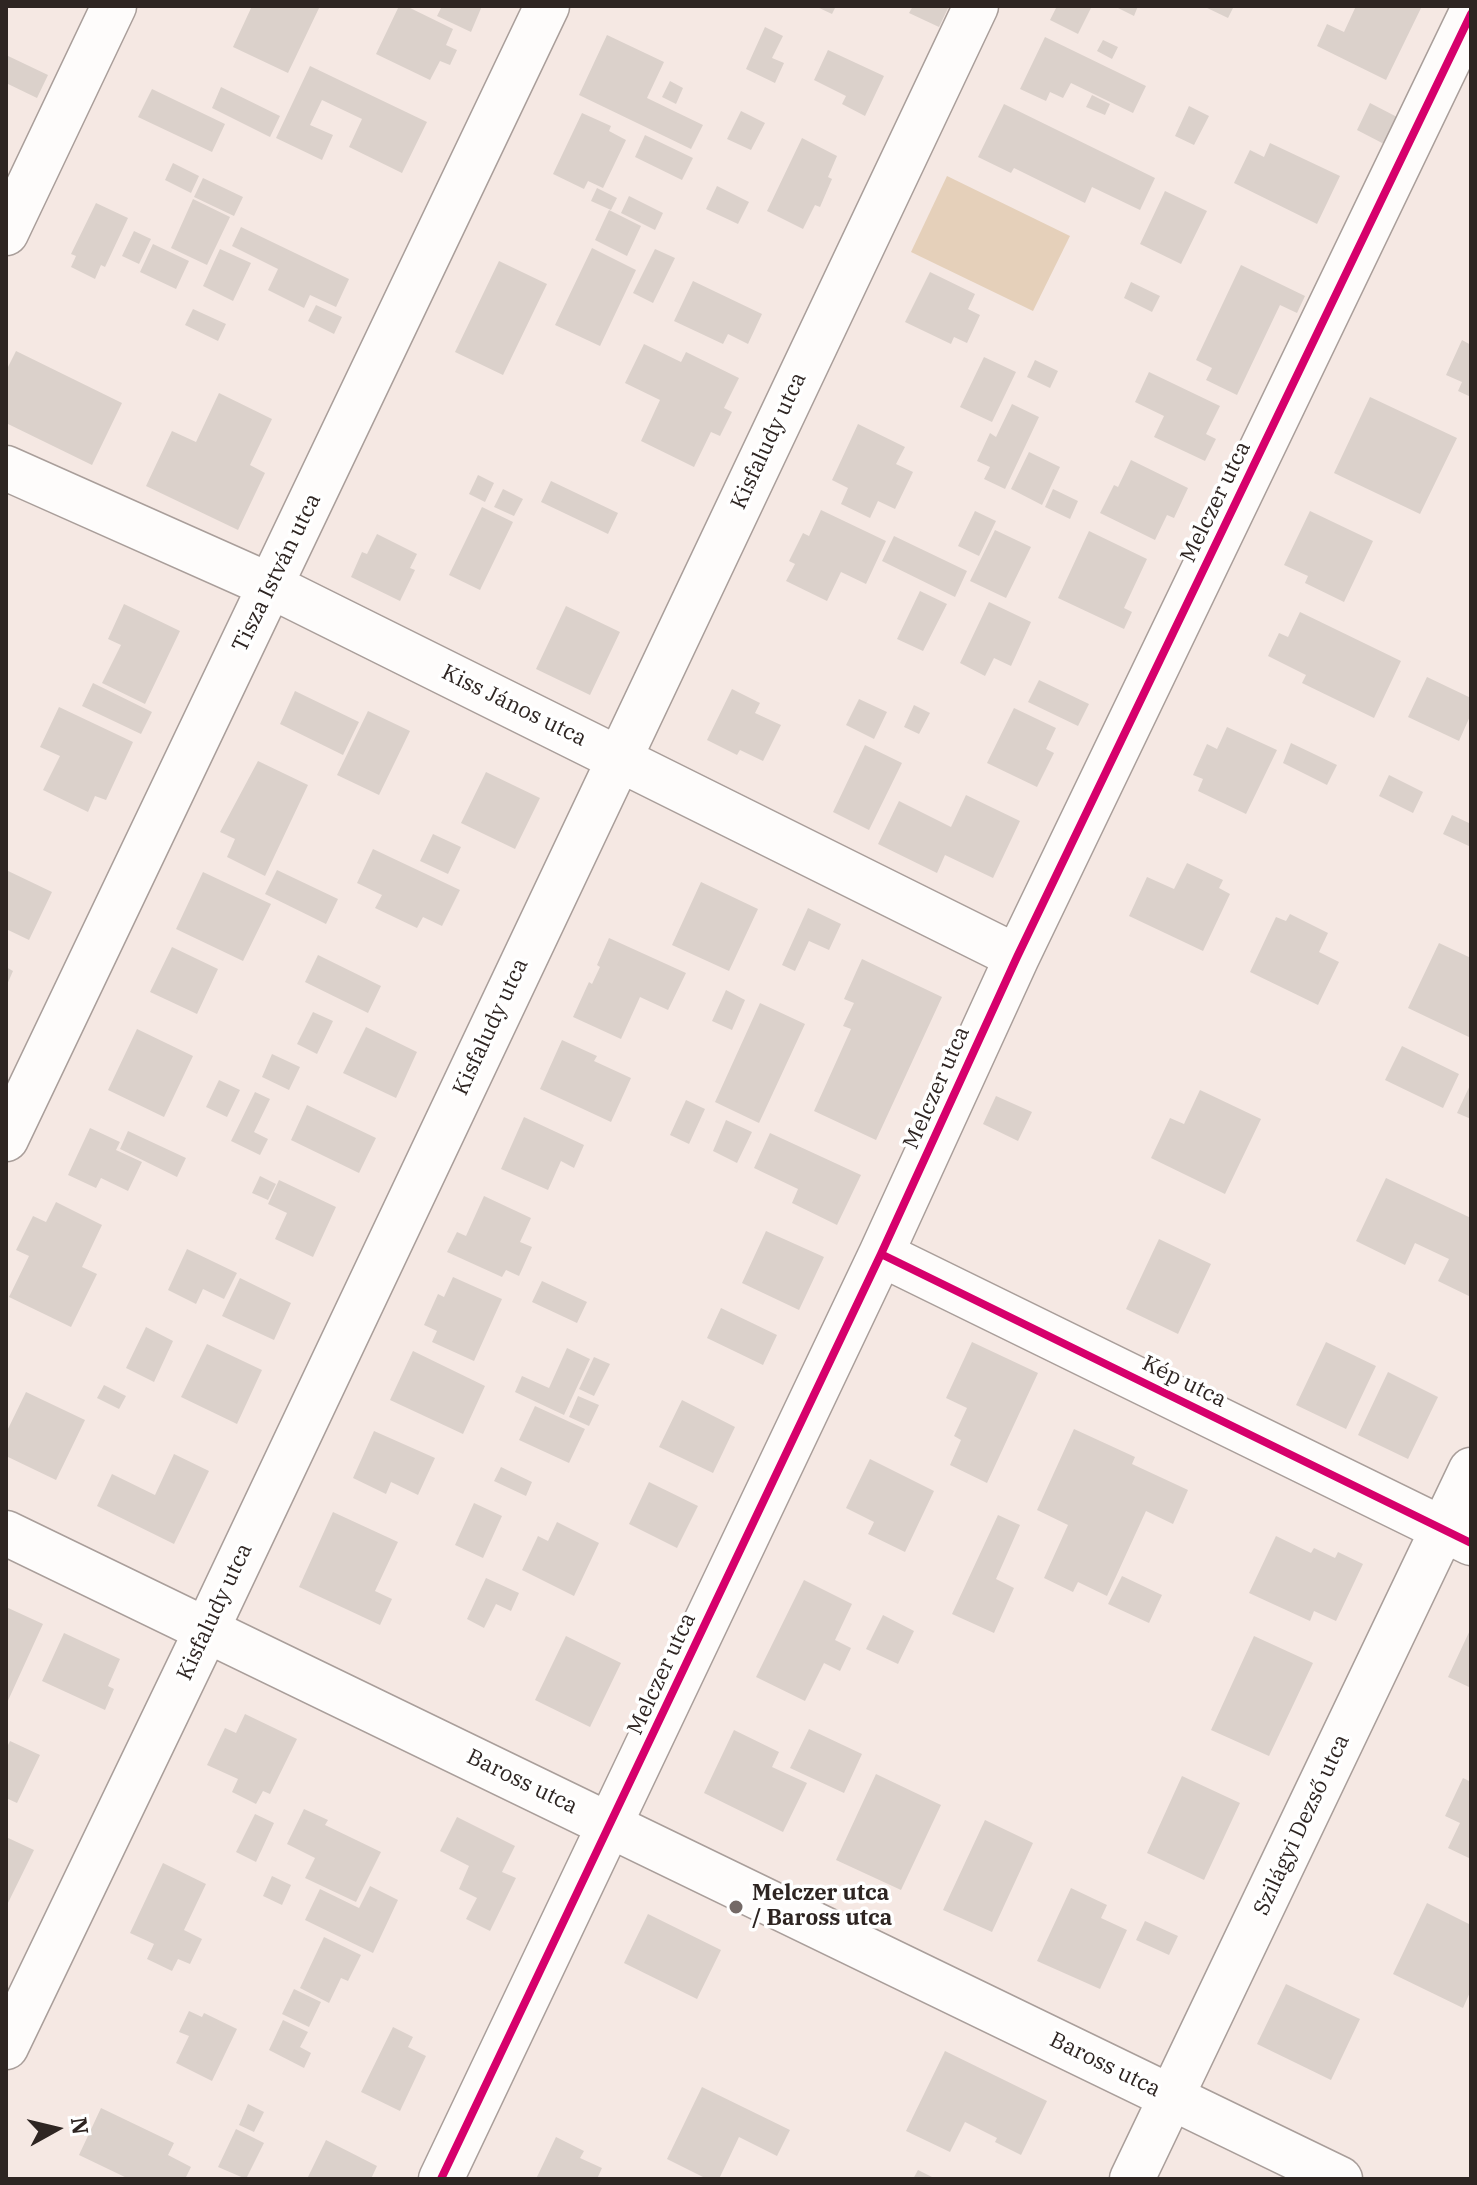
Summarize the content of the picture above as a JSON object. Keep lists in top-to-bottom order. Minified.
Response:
{"streets":{"street":["Kisfaludy utca","Melczer utca","Tisza István utca","Kiss János utca","Kép utca","Baross utca","Szilágyi Dezső utca"]},"crossings":[["Kisfaludy utca","Kiss János utca"],["Kisfaludy utca","Baross utca"],["Melczer utca","Kiss János utca"],["Melczer utca","Kép utca"],["Melczer utca","Baross utca"],["Tisza István utca","Kiss János utca"],["Kép utca","Szilágyi Dezső utca"],["Baross utca","Szilágyi Dezső utca"]],"places":["Melczer utca / Baross utca"],"north":"right"}
